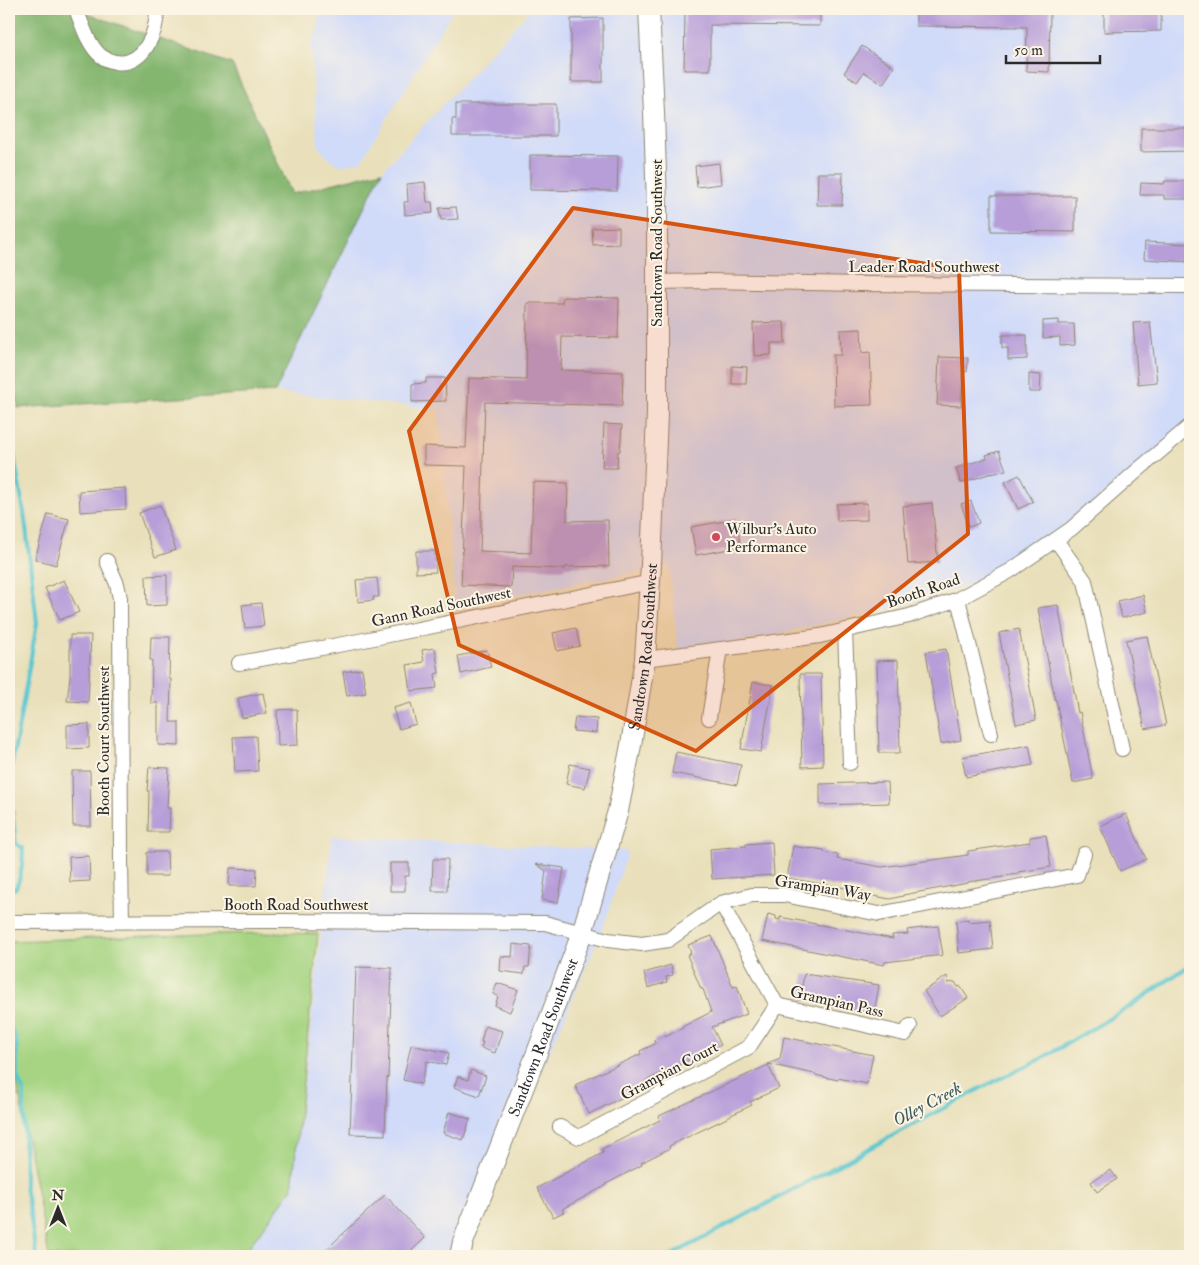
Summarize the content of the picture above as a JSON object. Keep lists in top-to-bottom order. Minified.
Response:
{"streets":{"street":["Sandtown Road Southwest","Leader Road Southwest","Booth Road","Gann Road Southwest","Booth Court Southwest","Grampian Way","Booth Road Southwest","Grampian Pass","Grampian Court"]},"crossings":[["Sandtown Road Southwest","Leader Road Southwest"],["Sandtown Road Southwest","Booth Road"],["Sandtown Road Southwest","Gann Road Southwest"],["Sandtown Road Southwest","Grampian Way"],["Sandtown Road Southwest","Booth Road Southwest"],["Booth Court Southwest","Booth Road Southwest"],["Grampian Way","Booth Road Southwest"],["Grampian Way","Grampian Pass"],["Grampian Pass","Grampian Court"]],"water":["Olley Creek"],"places":["Wilbur's Auto Performance"],"scale_bar":"50 m","north":"top"}
